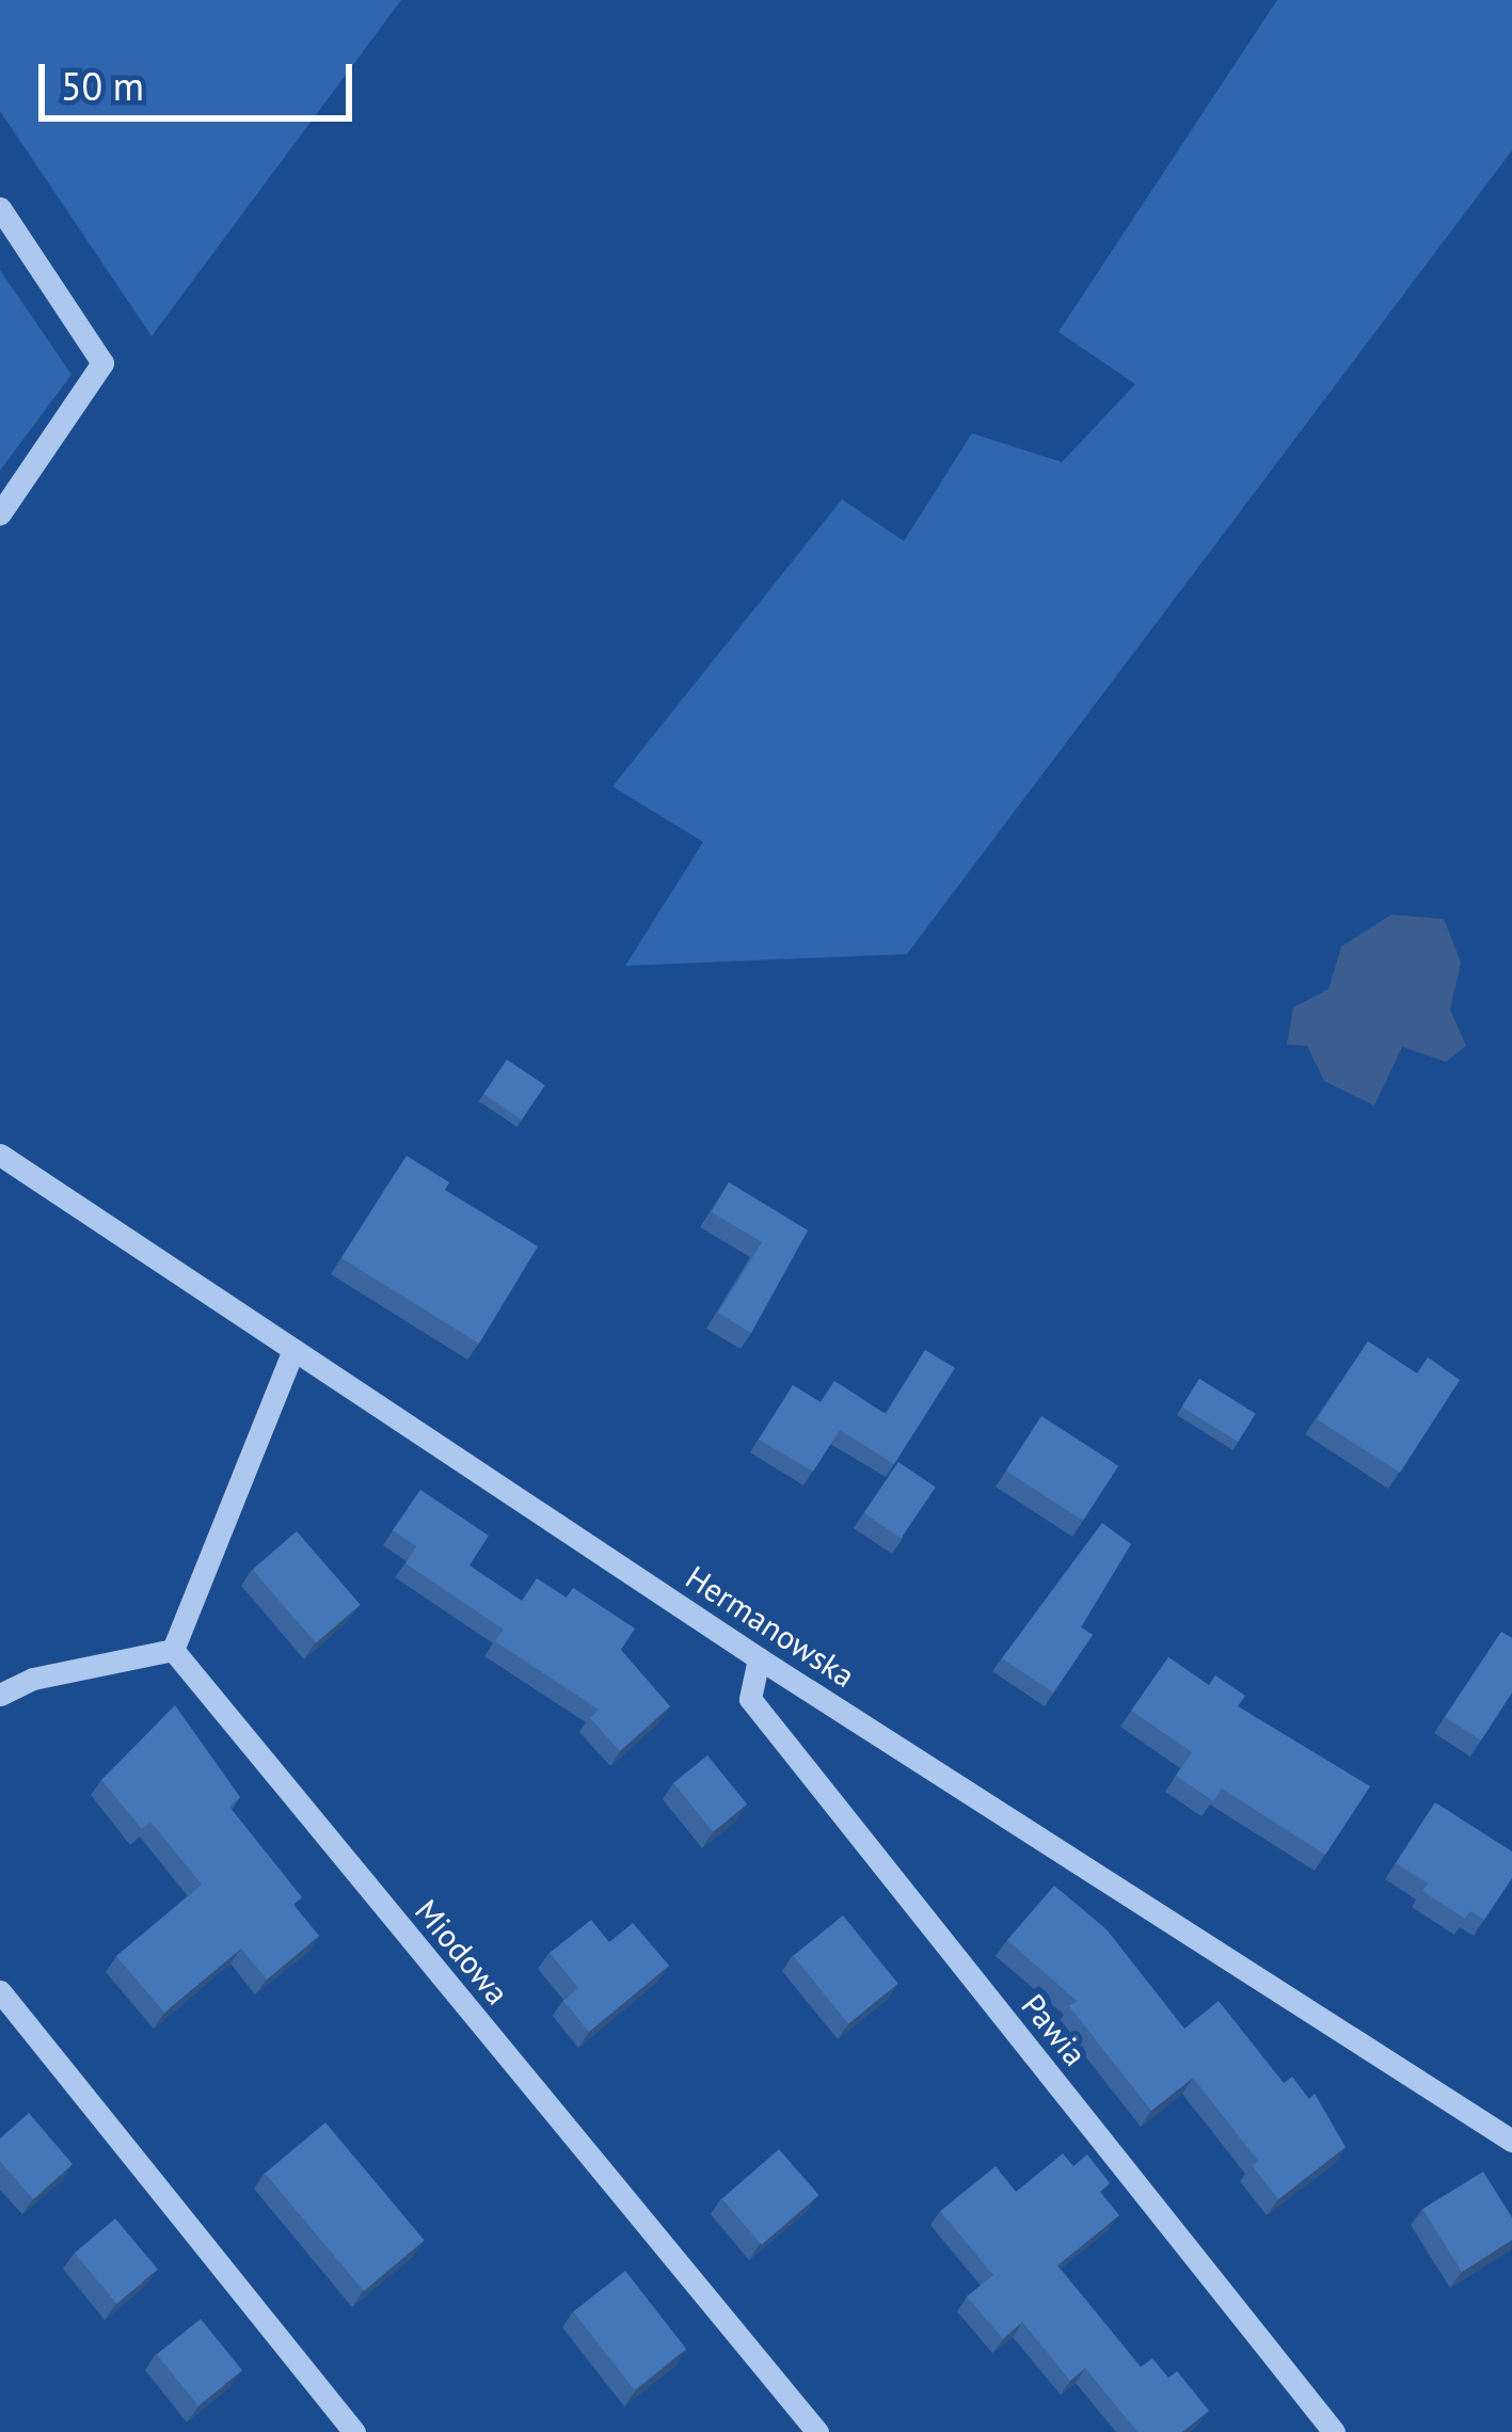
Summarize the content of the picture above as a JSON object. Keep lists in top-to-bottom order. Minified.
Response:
{"streets":{"street":["Hermanowska","Miodowa","Pawia"]},"crossings":[["Hermanowska","Pawia"]],"scale_bar":"50 m"}
